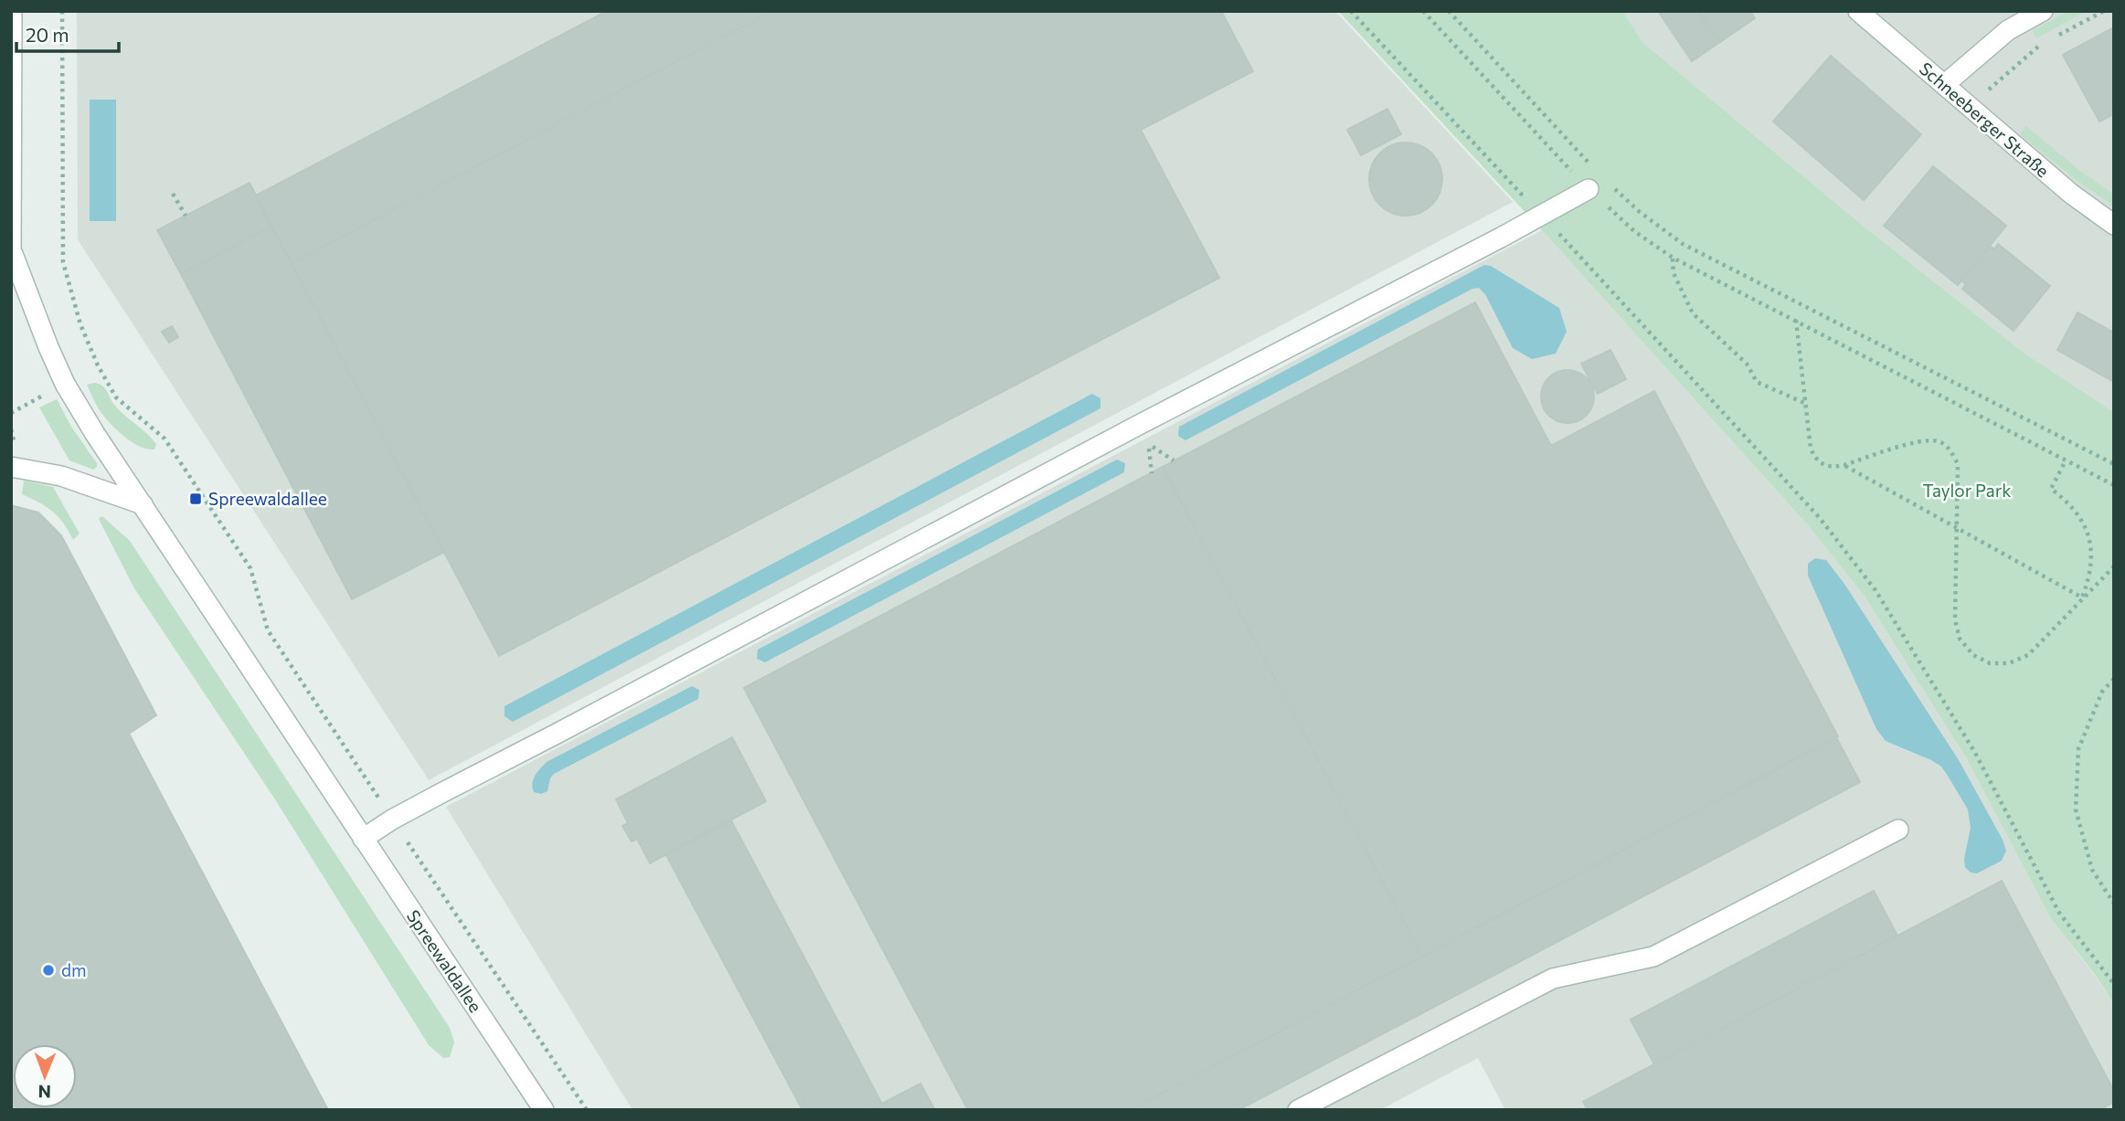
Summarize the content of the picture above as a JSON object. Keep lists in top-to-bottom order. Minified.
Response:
{"streets":{"street":["Schneeberger Straße","Spreewaldallee"]},"parks":["Taylor Park"],"places":{"transit":["Spreewaldallee"],"other":["dm"]},"scale_bar":"20 m","north":"bottom"}
